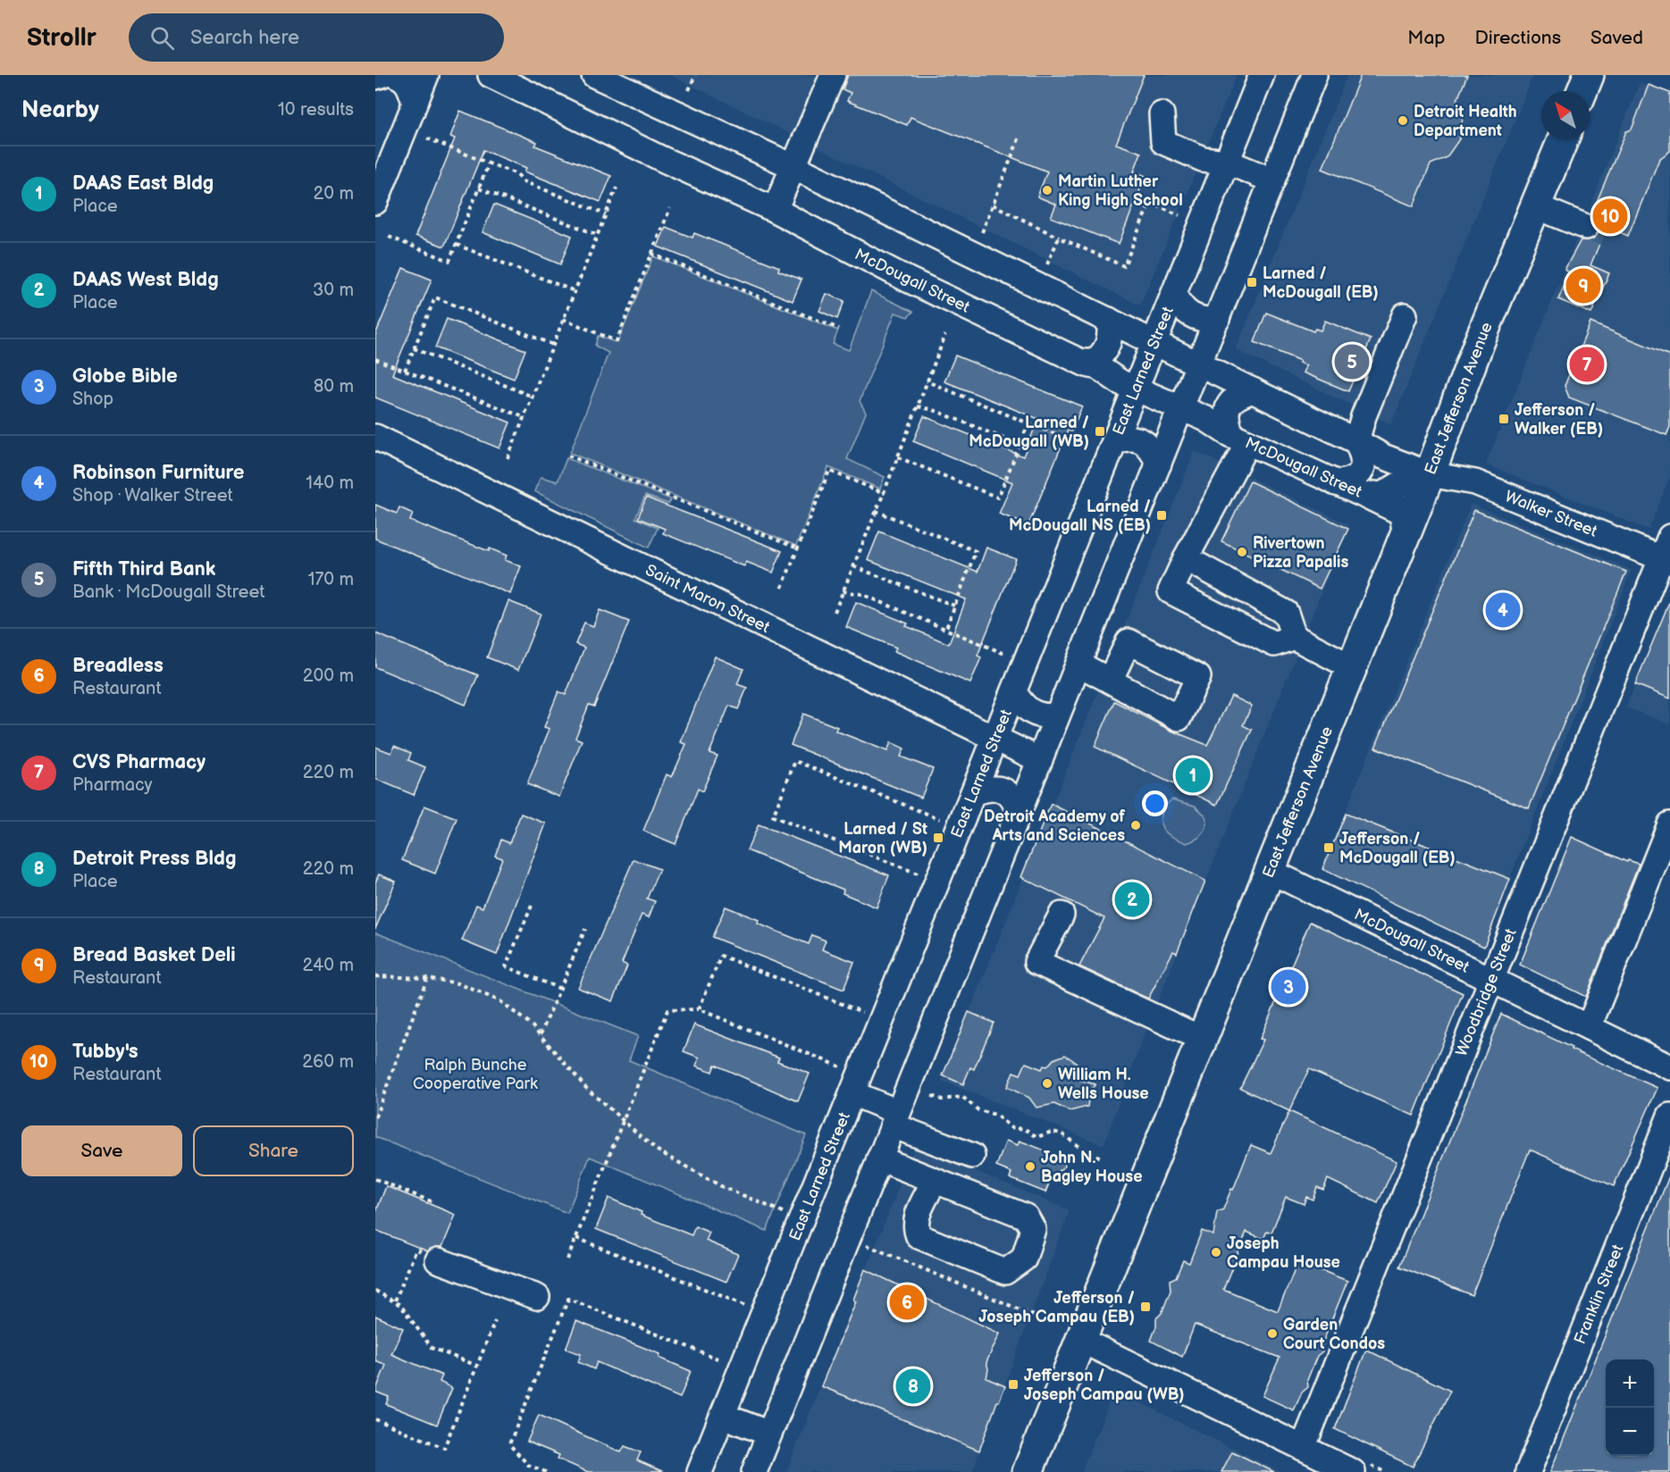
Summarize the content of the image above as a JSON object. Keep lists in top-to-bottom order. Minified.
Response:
{"streets":{"main road":["East Jefferson Avenue"],"street":["McDougall Street","East Larned Street","Walker Street","Saint Maron Street","Woodbridge Street","Franklin Street"]},"crossings":[["McDougall Street","East Larned Street"],["McDougall Street","East Jefferson Avenue"],["McDougall Street","Walker Street"],["McDougall Street","Woodbridge Street"],["East Larned Street","Saint Maron Street"],["East Jefferson Avenue","Walker Street"],["Walker Street","Woodbridge Street"]],"parks":["Ralph Bunche Cooperative Park"],"places":{"other":["Detroit Health Department","Martin Luther King High School","Rivertown Pizza Papalis","Detroit Academy of Arts and Sciences","William H. Wells House","John N. Bagley House","Joseph Campau House","Garden Court Condos"],"transit":["Larned / McDougall (EB)","Jefferson / Walker (EB)","Larned / McDougall (WB)","Larned / McDougall NS (EB)","Larned / St Maron (WB)","Jefferson / McDougall (EB)","Jefferson / Joseph Campau (EB)","Jefferson / Joseph Campau (WB)"]},"north":"top left","page":{"header":"Strollr","search":"Search here","nav":["Map","Directions","Saved"],"heading":["Nearby","10 results"],"list":[{"mark":"1","name":"DAAS East Bldg","note":"Place","value":"20 m"},{"mark":"2","name":"DAAS West Bldg","note":"Place","value":"30 m"},{"mark":"3","name":"Globe Bible","note":"Shop","value":"80 m"},{"mark":"4","name":"Robinson Furniture","note":"Shop · Walker Street","value":"140 m"},{"mark":"5","name":"Fifth Third Bank","note":"Bank · McDougall Street","value":"170 m"},{"mark":"6","name":"Breadless","note":"Restaurant","value":"200 m"},{"mark":"7","name":"CVS Pharmacy","note":"Pharmacy","value":"220 m"},{"mark":"8","name":"Detroit Press Bldg","note":"Place","value":"220 m"},{"mark":"9","name":"Bread Basket Deli","note":"Restaurant","value":"240 m"},{"mark":"10","name":"Tubby's","note":"Restaurant","value":"260 m"}],"pins":["10","9","5","7","4","1","2","3","6","8"],"buttons":["Save","Share"],"map_buttons":["+","−"]}}
